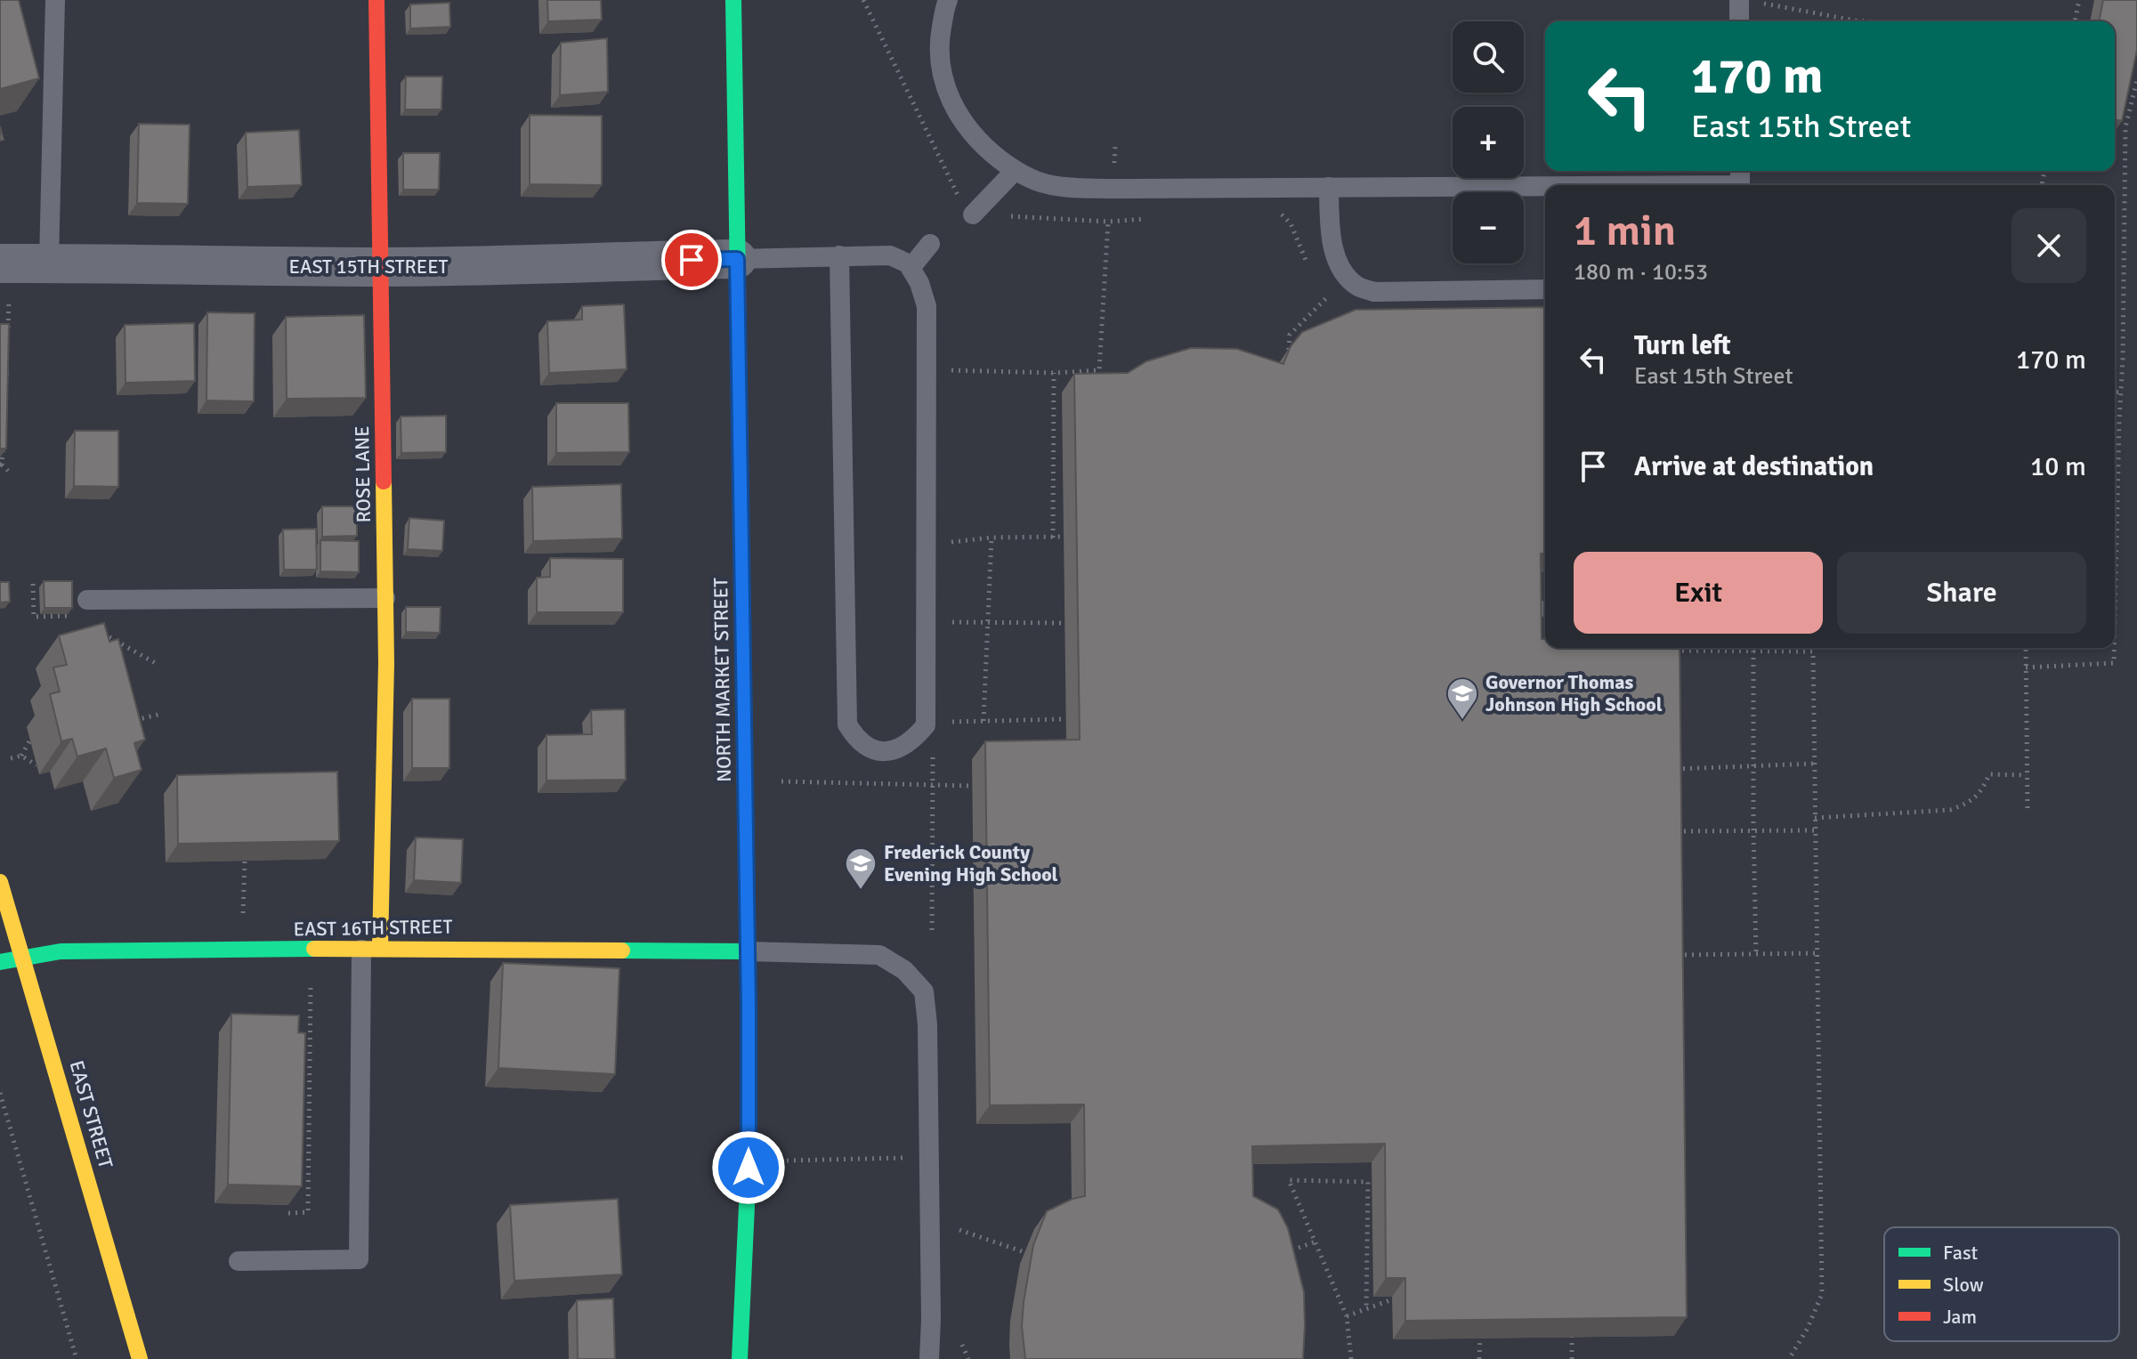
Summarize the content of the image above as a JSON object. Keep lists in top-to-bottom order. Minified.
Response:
{"streets":{"main road":["ROSE LANE","NORTH MARKET STREET","EAST 16TH STREET","EAST STREET"],"street":["EAST 15TH STREET"]},"crossings":[["EAST 15TH STREET","ROSE LANE"],["EAST 15TH STREET","NORTH MARKET STREET"],["ROSE LANE","EAST 16TH STREET"],["NORTH MARKET STREET","EAST 16TH STREET"],["EAST 16TH STREET","EAST STREET"]],"places":{"school or university":["Governor Thomas Johnson High School","Frederick County Evening High School"]},"legend":["Fast","Slow","Jam"],"page":{"map_buttons":["+","−"],"turn":["170 m","East 15th Street"],"heading":["1 min","180 m · 10:53"],"list":[{"name":"Turn left","note":"East 15th Street","value":"170 m"},{"name":"Arrive at destination","value":"10 m"}],"buttons":["Exit","Share"]}}
